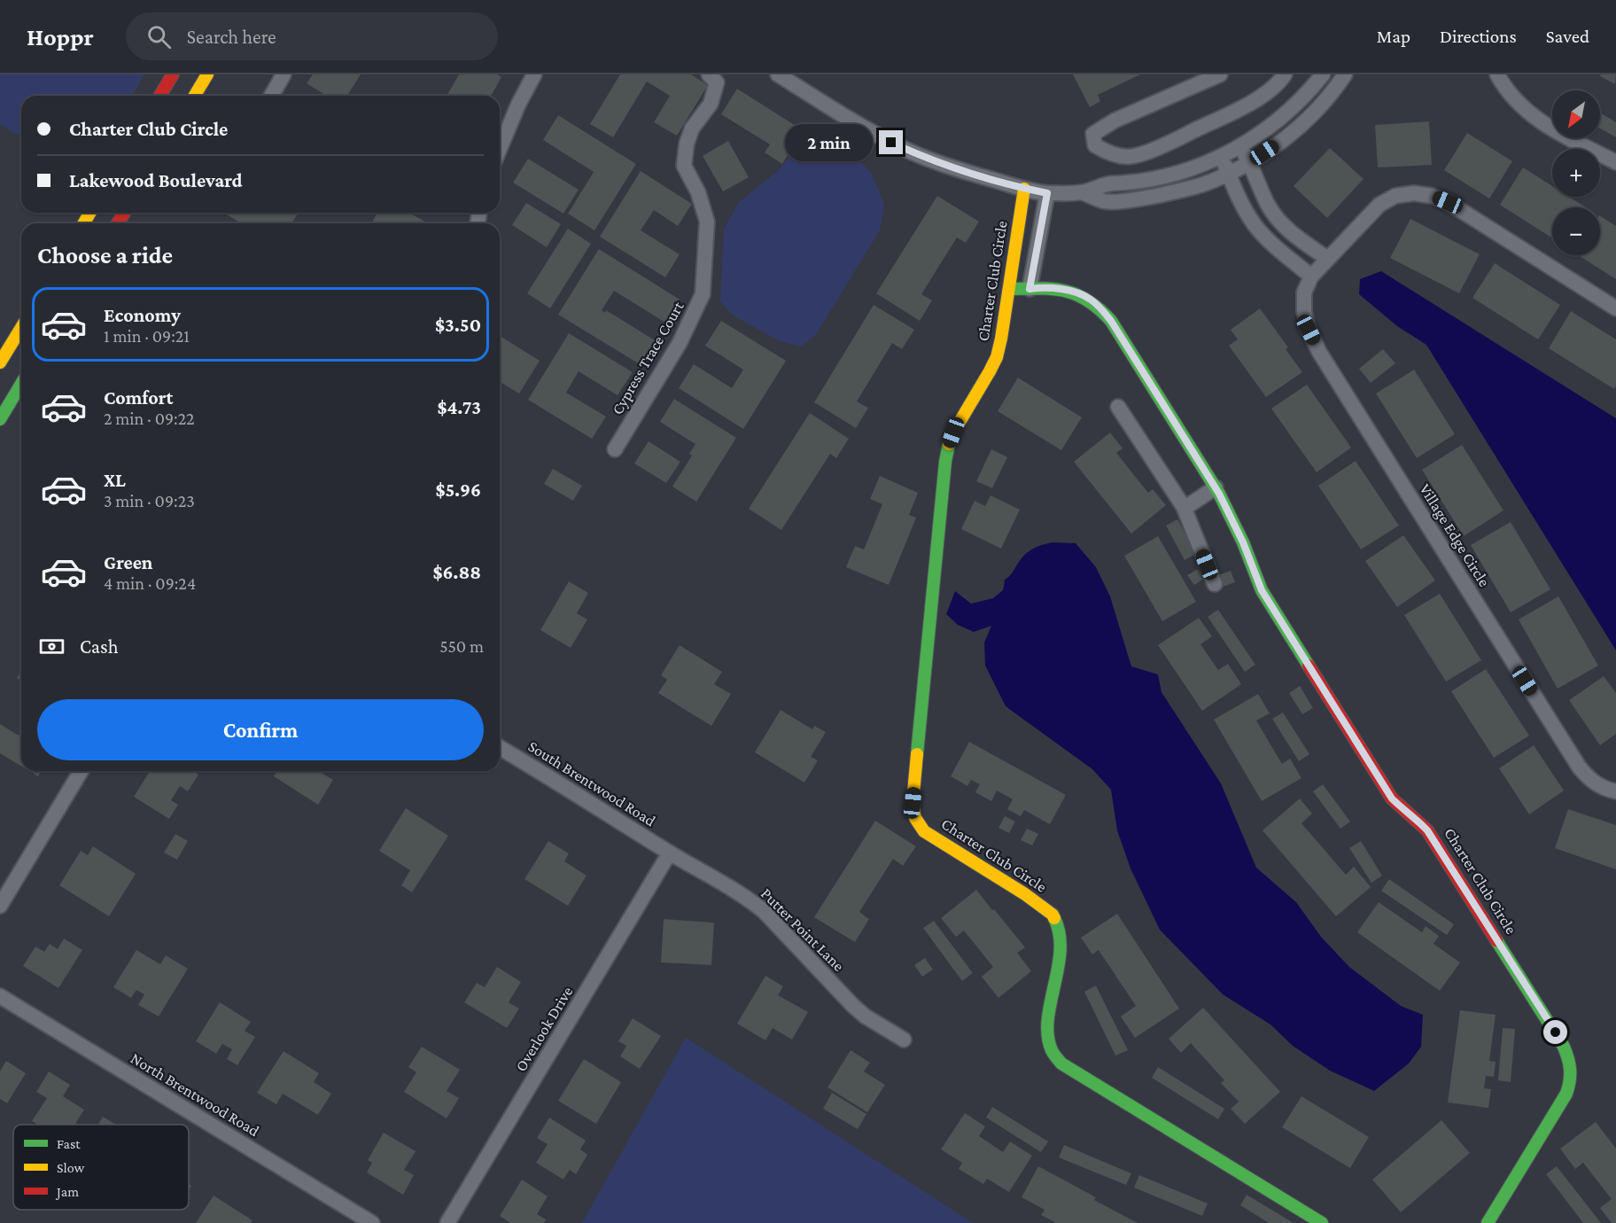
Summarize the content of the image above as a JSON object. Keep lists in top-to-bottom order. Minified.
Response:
{"streets":{"street":["Charter Club Circle","Cypress Trace Court","Village Edge Circle","South Brentwood Road","Putter Point Lane","Overlook Drive","North Brentwood Road"]},"crossings":[["South Brentwood Road","Putter Point Lane"],["South Brentwood Road","Overlook Drive"],["Putter Point Lane","Overlook Drive"]],"legend":["Fast","Slow","Jam"],"north":"bottom left","page":{"header":"Hoppr","search":"Search here","nav":["Map","Directions","Saved"],"map_buttons":["+","−"],"banner":["Charter Club Circle","Lakewood Boulevard"],"bubble":"2 min","heading":"Choose a ride","list":[{"name":"Economy","note":"1 min · 09:21","value":"$3.50"},{"name":"Comfort","note":"2 min · 09:22","value":"$4.73"},{"name":"XL","note":"3 min · 09:23","value":"$5.96"},{"name":"Green","note":"4 min · 09:24","value":"$6.88"}],"pay":["Cash","550 m"],"buttons":"Confirm"}}
